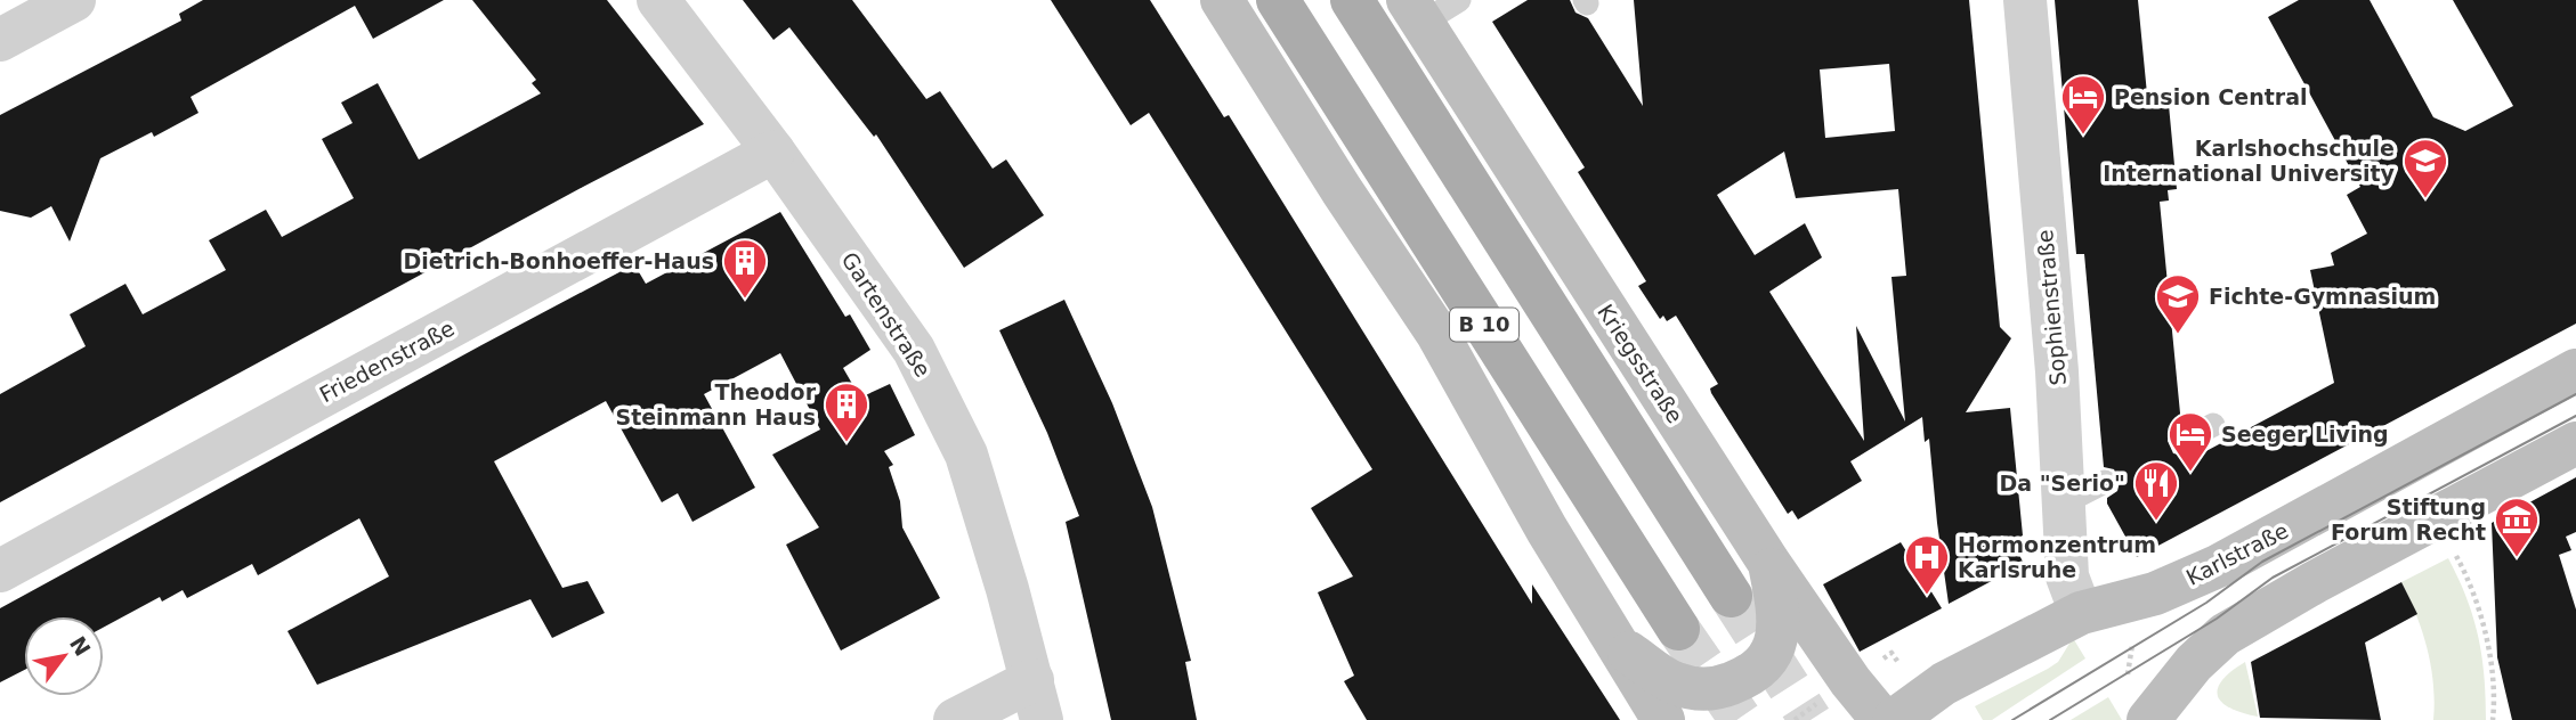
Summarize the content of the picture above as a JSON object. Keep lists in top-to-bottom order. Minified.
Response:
{"streets":{"main road":["B 10","Kriegsstraße","Karlstraße"],"street":["Sophienstraße","Gartenstraße","Friedenstraße"]},"crossings":[["Sophienstraße","Karlstraße"],["Gartenstraße","Friedenstraße"]],"places":{"hotel":["Pension Central","Seeger Living"],"school or university":["Karlshochschule International University","Fichte-Gymnasium"],"building":["Dietrich-Bonhoeffer-Haus","Theodor Steinmann Haus"],"restaurant":["Da \"Serio\""],"museum":["Stiftung Forum Recht"],"hospital":["Hormonzentrum Karlsruhe"]},"north":"top right"}
